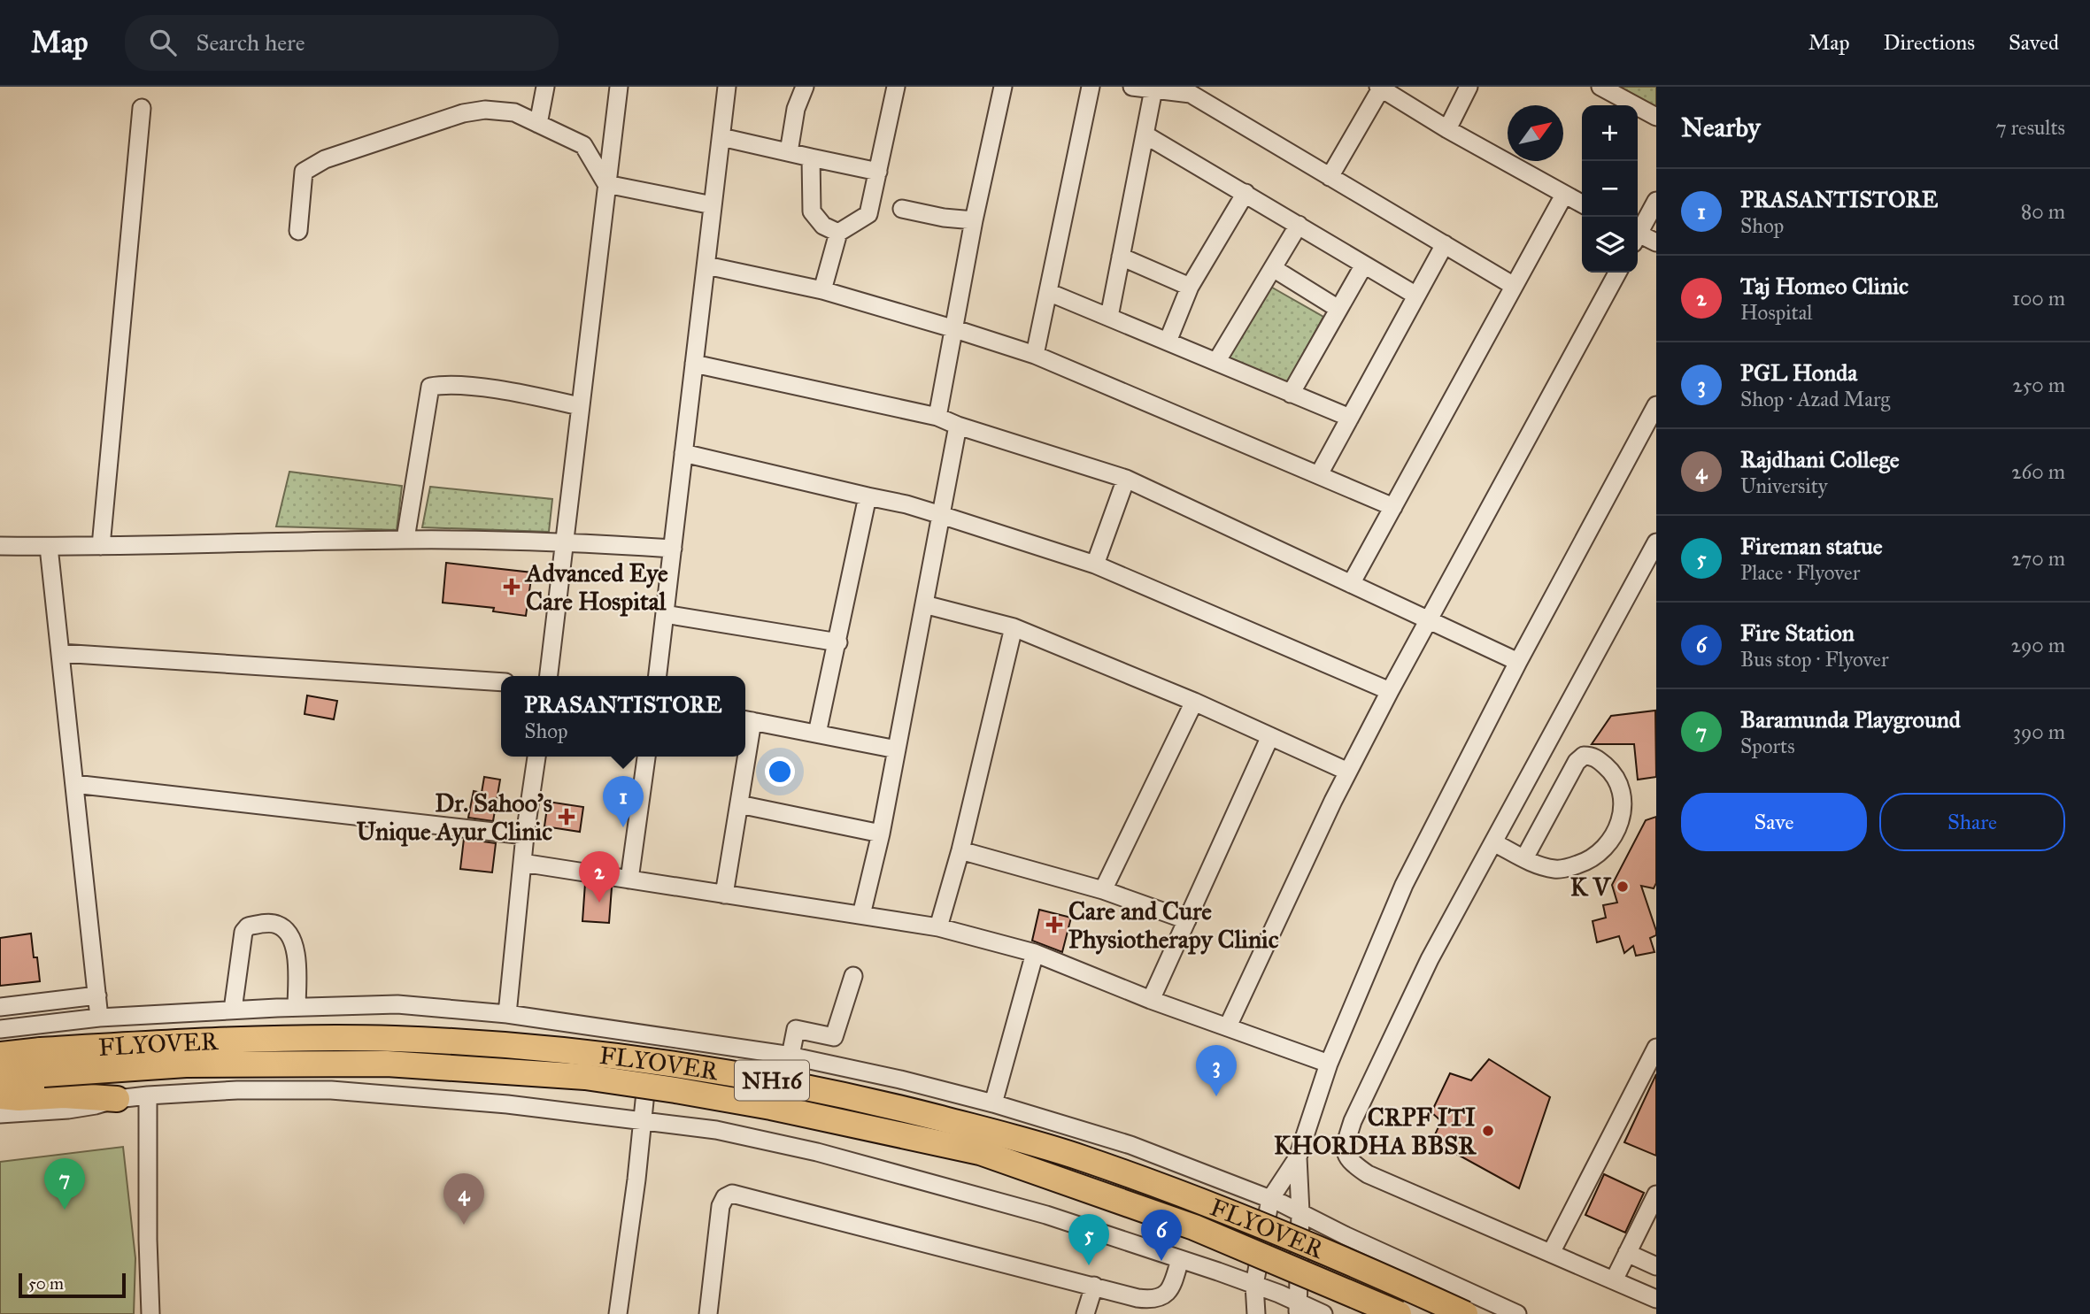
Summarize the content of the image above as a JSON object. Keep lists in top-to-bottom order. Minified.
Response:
{"streets":{"highway":["FLYOVER","NH16"]},"places":{"health":["Advanced Eye Care Hospital","Dr. Sahoo's Unique Ayur Clinic","Care and Cure Physiotherapy Clinic"],"other":["K V","CRPF ITI KHORDHA BBSR"]},"scale_bar":"50 m","north":"top right","page":{"header":"Map","search":"Search here","nav":["Map","Directions","Saved"],"heading":["Nearby","7 results"],"map_buttons":["+","−"],"list":[{"mark":"1","name":"PRASANTISTORE","note":"Shop","value":"80 m"},{"mark":"2","name":"Taj Homeo Clinic","note":"Hospital","value":"100 m"},{"mark":"3","name":"PGL Honda","note":"Shop · Azad Marg","value":"250 m"},{"mark":"4","name":"Rajdhani College","note":"University","value":"260 m"},{"mark":"5","name":"Fireman statue","note":"Place · Flyover","value":"270 m"},{"mark":"6","name":"Fire Station","note":"Bus stop · Flyover","value":"290 m"},{"mark":"7","name":"Baramunda Playground","note":"Sports","value":"390 m"}],"popup":["PRASANTISTORE","Shop"],"buttons":["Save","Share"],"pins":["1","2","3","7","4","6","5"],"scale":"50 m"}}
